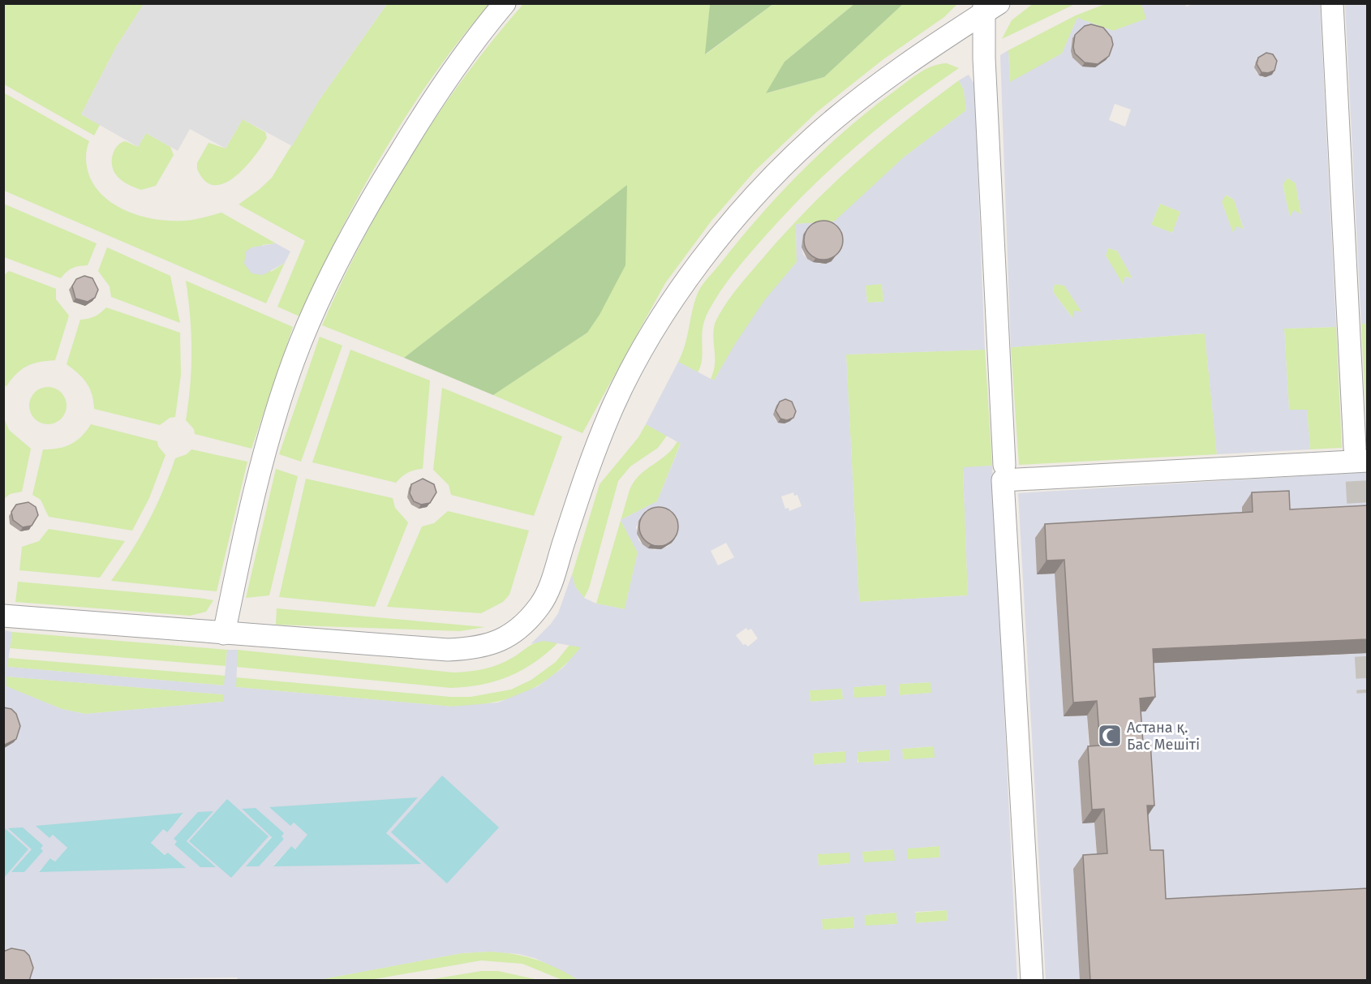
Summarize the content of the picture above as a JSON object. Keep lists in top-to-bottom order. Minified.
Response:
{"places":{"mosque":["Астана қ. Бас Мешіті"]}}
